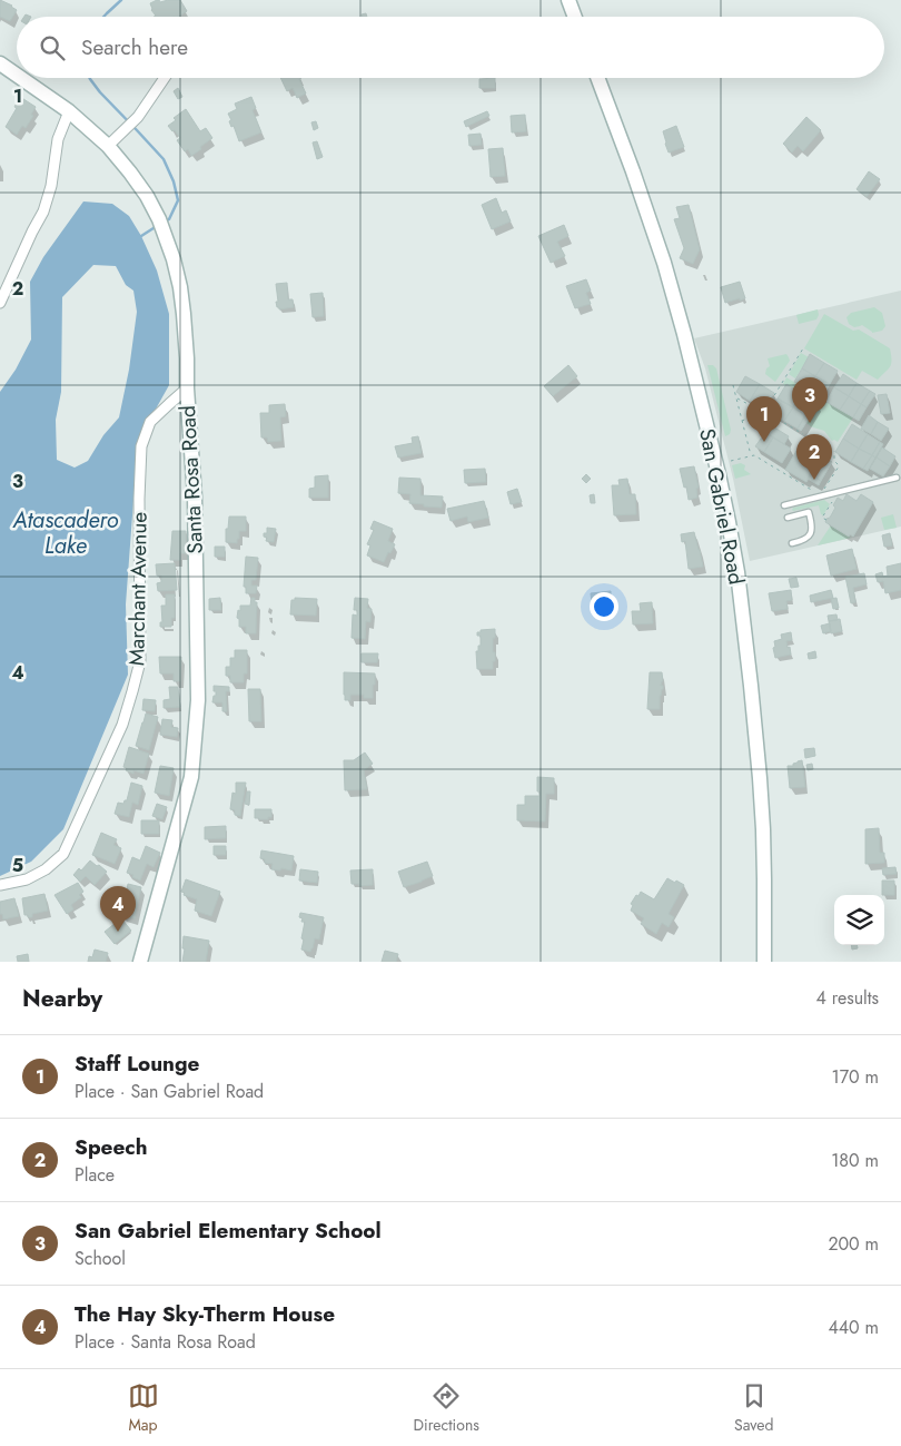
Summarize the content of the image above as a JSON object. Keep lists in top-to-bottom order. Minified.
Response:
{"streets":{"street":["Santa Rosa Road","San Gabriel Road","Marchant Avenue"]},"crossings":[["Santa Rosa Road","Marchant Avenue"]],"water":["Atascadero Lake"],"page":{"search":"Search here","pins":["3","1","2","4"],"heading":["Nearby","4 results"],"list":[{"mark":"1","name":"Staff Lounge","note":"Place · San Gabriel Road","value":"170 m"},{"mark":"2","name":"Speech","note":"Place","value":"180 m"},{"mark":"3","name":"San Gabriel Elementary School","note":"School","value":"200 m"},{"mark":"4","name":"The Hay Sky-Therm House","note":"Place · Santa Rosa Road","value":"440 m"}],"nav":["Map","Directions","Saved"]},"grid":{"rows":["1","2","3","4","5"]}}
